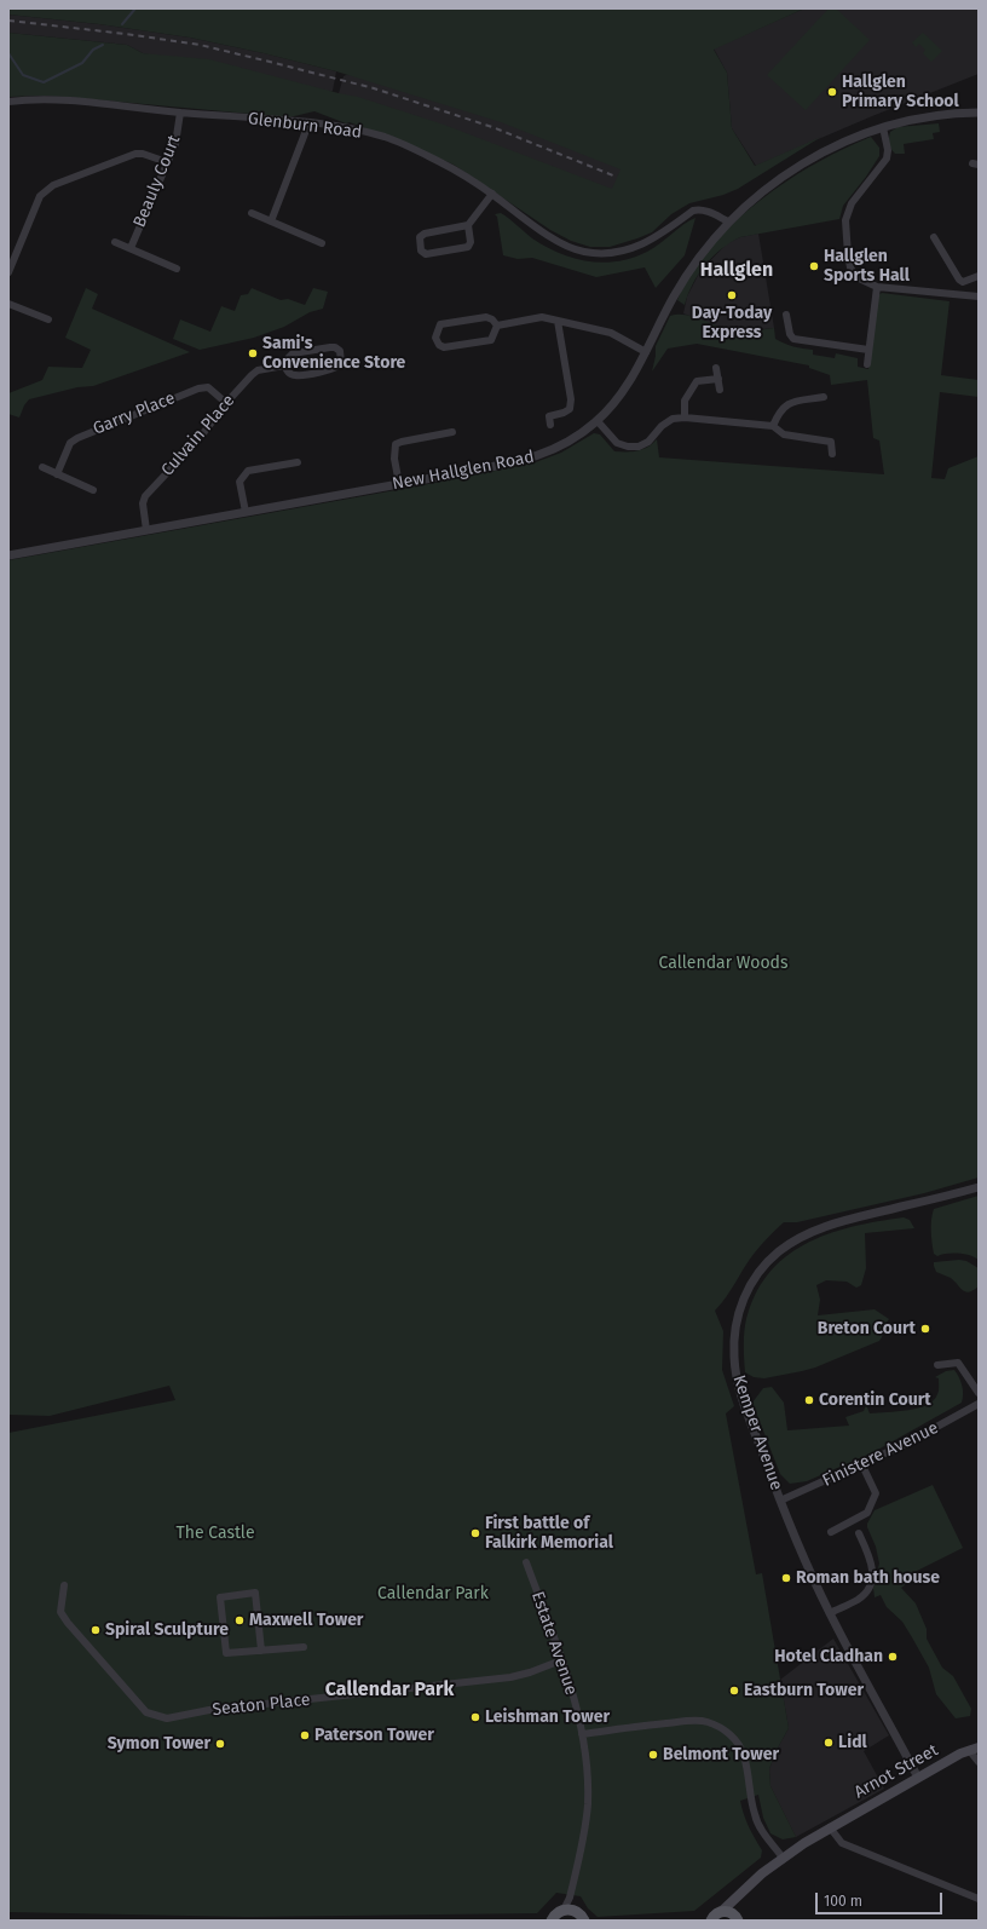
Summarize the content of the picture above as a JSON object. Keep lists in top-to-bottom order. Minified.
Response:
{"streets":{"main road":["Arnot Street"],"street":["Glenburn Road","Beauly Court","Garry Place","Culvain Place","New Hallglen Road","Kemper Avenue","Finistere Avenue","Estate Avenue","Seaton Place"]},"crossings":[["Glenburn Road","Beauly Court"],["Glenburn Road","New Hallglen Road"],["Garry Place","Culvain Place"],["Culvain Place","New Hallglen Road"],["Kemper Avenue","Finistere Avenue"],["Kemper Avenue","Arnot Street"],["Estate Avenue","Seaton Place"]],"districts":["Hallglen","Callendar Park"],"parks":["Callendar Woods","The Castle","Callendar Park"],"places":["Hallglen Primary School","Hallglen Sports Hall","Day-Today Express","Sami's Convenience Store","Breton Court","Corentin Court","First battle of Falkirk Memorial","Roman bath house","Maxwell Tower","Spiral Sculpture","Hotel Cladhan","Eastburn Tower","Leishman Tower","Paterson Tower","Lidl","Symon Tower","Belmont Tower"],"scale_bar":"100 m"}
